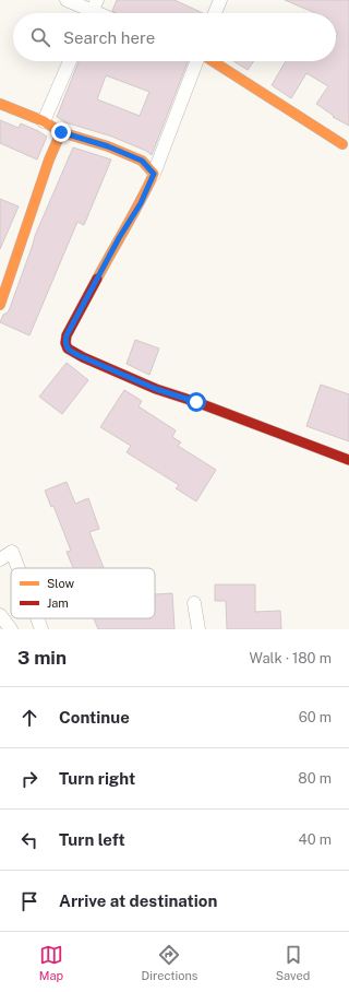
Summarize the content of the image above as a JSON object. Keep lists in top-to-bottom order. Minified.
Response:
{"legend":["Slow","Jam"],"page":{"search":"Search here","heading":["3 min","Walk · 180 m"],"list":[["Continue","60 m"],["Turn right","80 m"],["Turn left","40 m"],"Arrive at destination"],"nav":["Map","Directions","Saved"]}}
